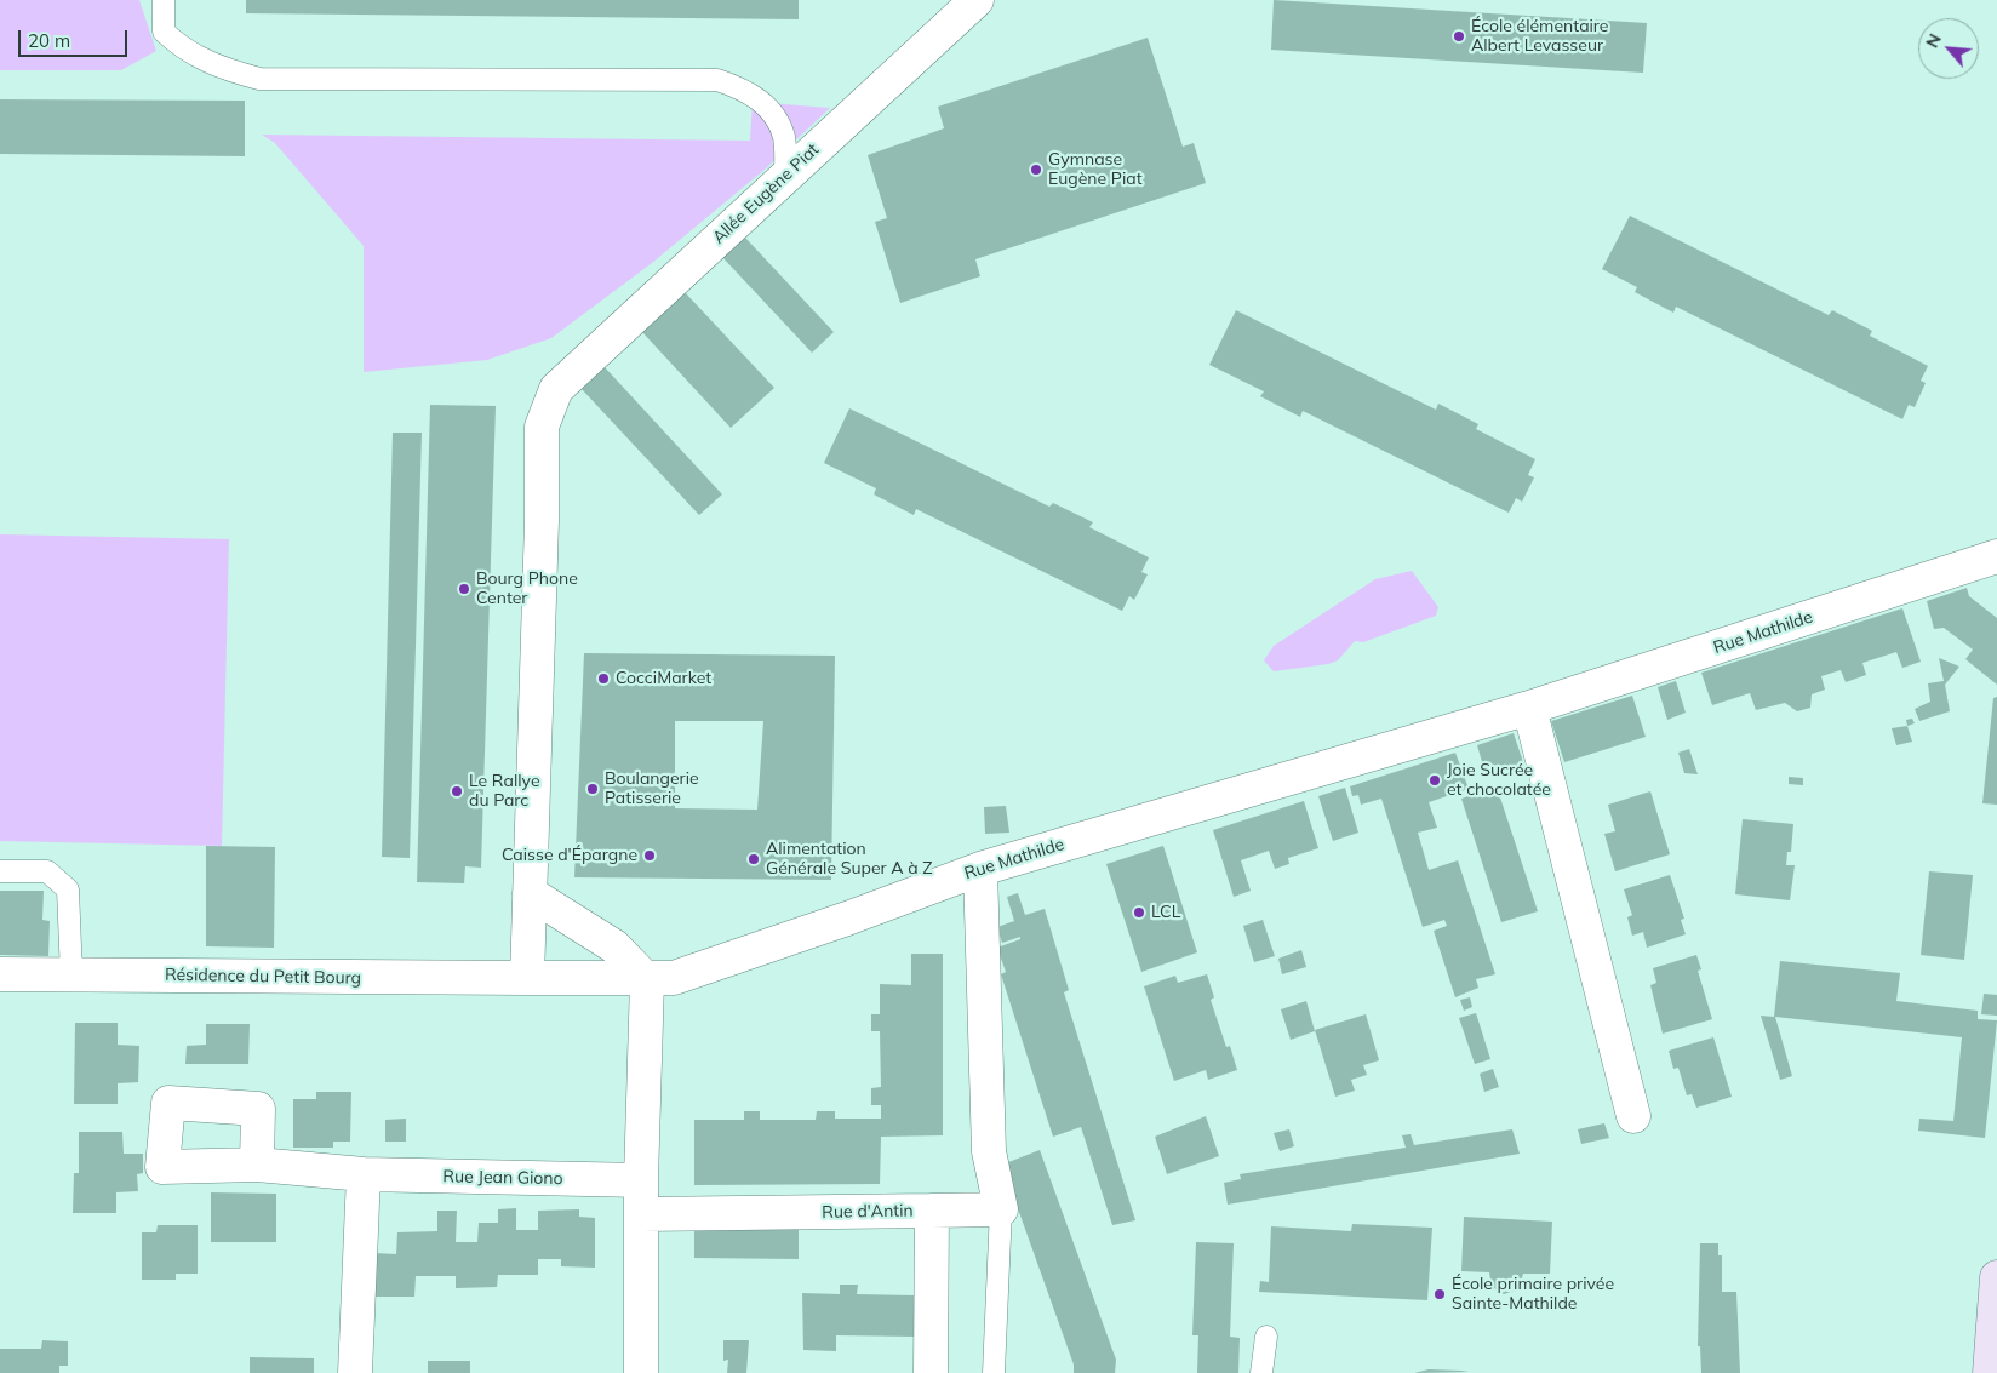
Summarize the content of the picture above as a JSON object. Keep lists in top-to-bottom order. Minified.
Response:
{"streets":{"street":["Allée Eugène Piat","Rue Mathilde","Résidence du Petit Bourg","Rue Jean Giono","Rue d'Antin"]},"crossings":[["Rue Mathilde","Résidence du Petit Bourg"]],"places":["École élémentaire Albert Levasseur","Gymnase Eugène Piat","Bourg Phone Center","CocciMarket","Joie Sucrée et chocolatée","Boulangerie Patisserie","Le Rallye du Parc","Caisse d'Épargne","Alimentation Générale Super A à Z","LCL","École primaire privée Sainte-Mathilde"],"scale_bar":"20 m","north":"top left"}
